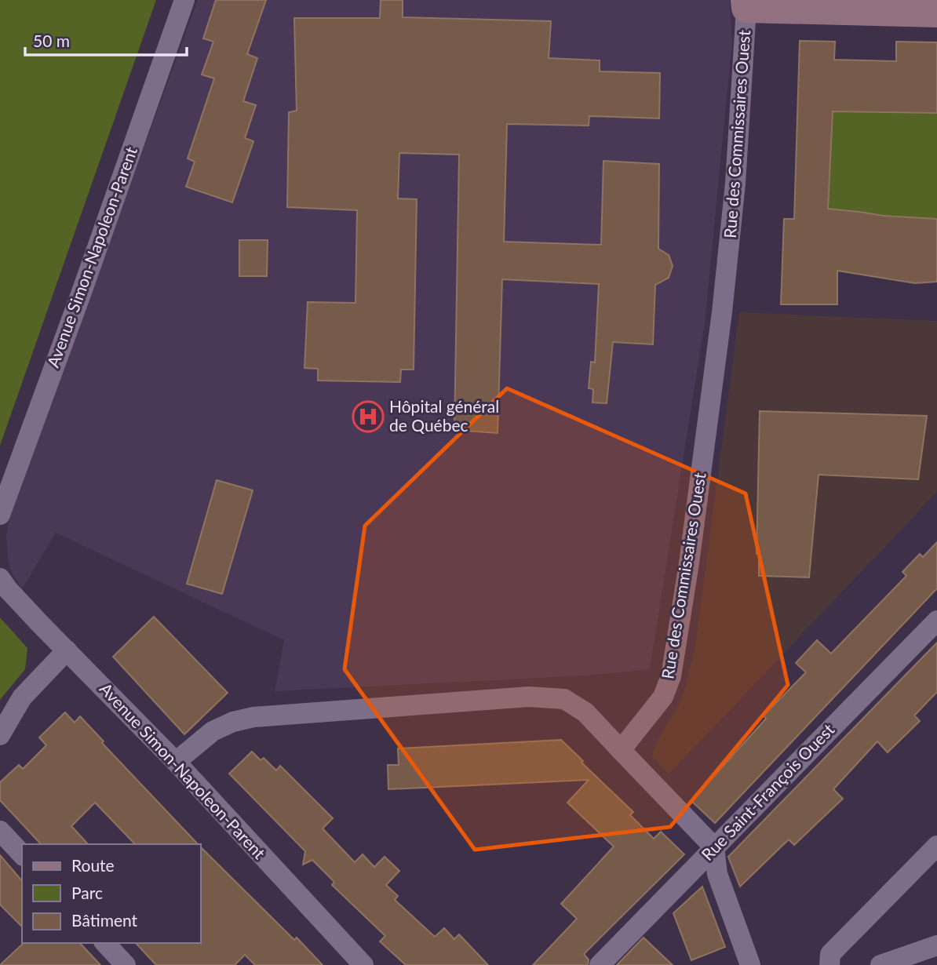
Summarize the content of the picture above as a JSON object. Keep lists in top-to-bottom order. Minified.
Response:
{"streets":{"street":["Rue des Commissaires Ouest","Avenue Simon-Napoleon-Parent","Rue Saint-François Ouest"]},"places":{"hospital":["Hôpital général de Québec"]},"legend":["Route","Parc","Bâtiment"],"scale_bar":"50 m"}
